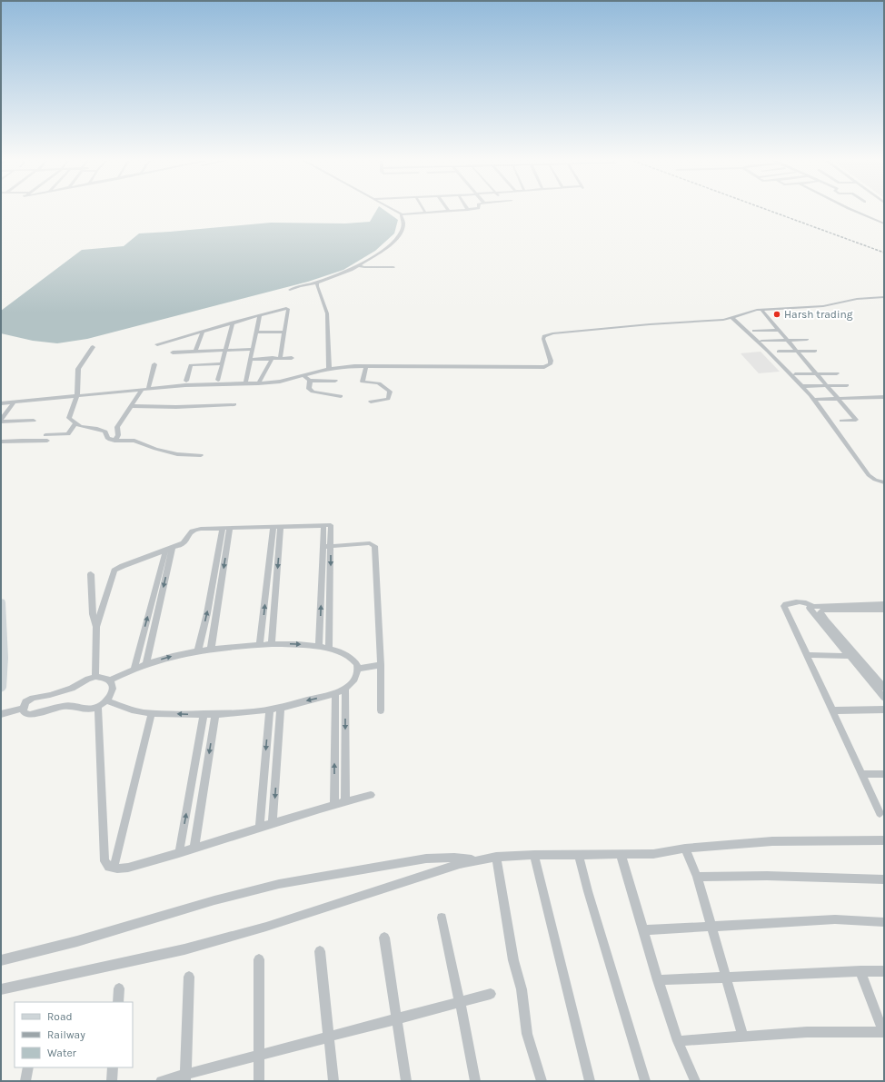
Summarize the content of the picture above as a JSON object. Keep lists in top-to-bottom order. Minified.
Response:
{"places":["Harsh trading"],"legend":["Road","Railway","Water"]}
